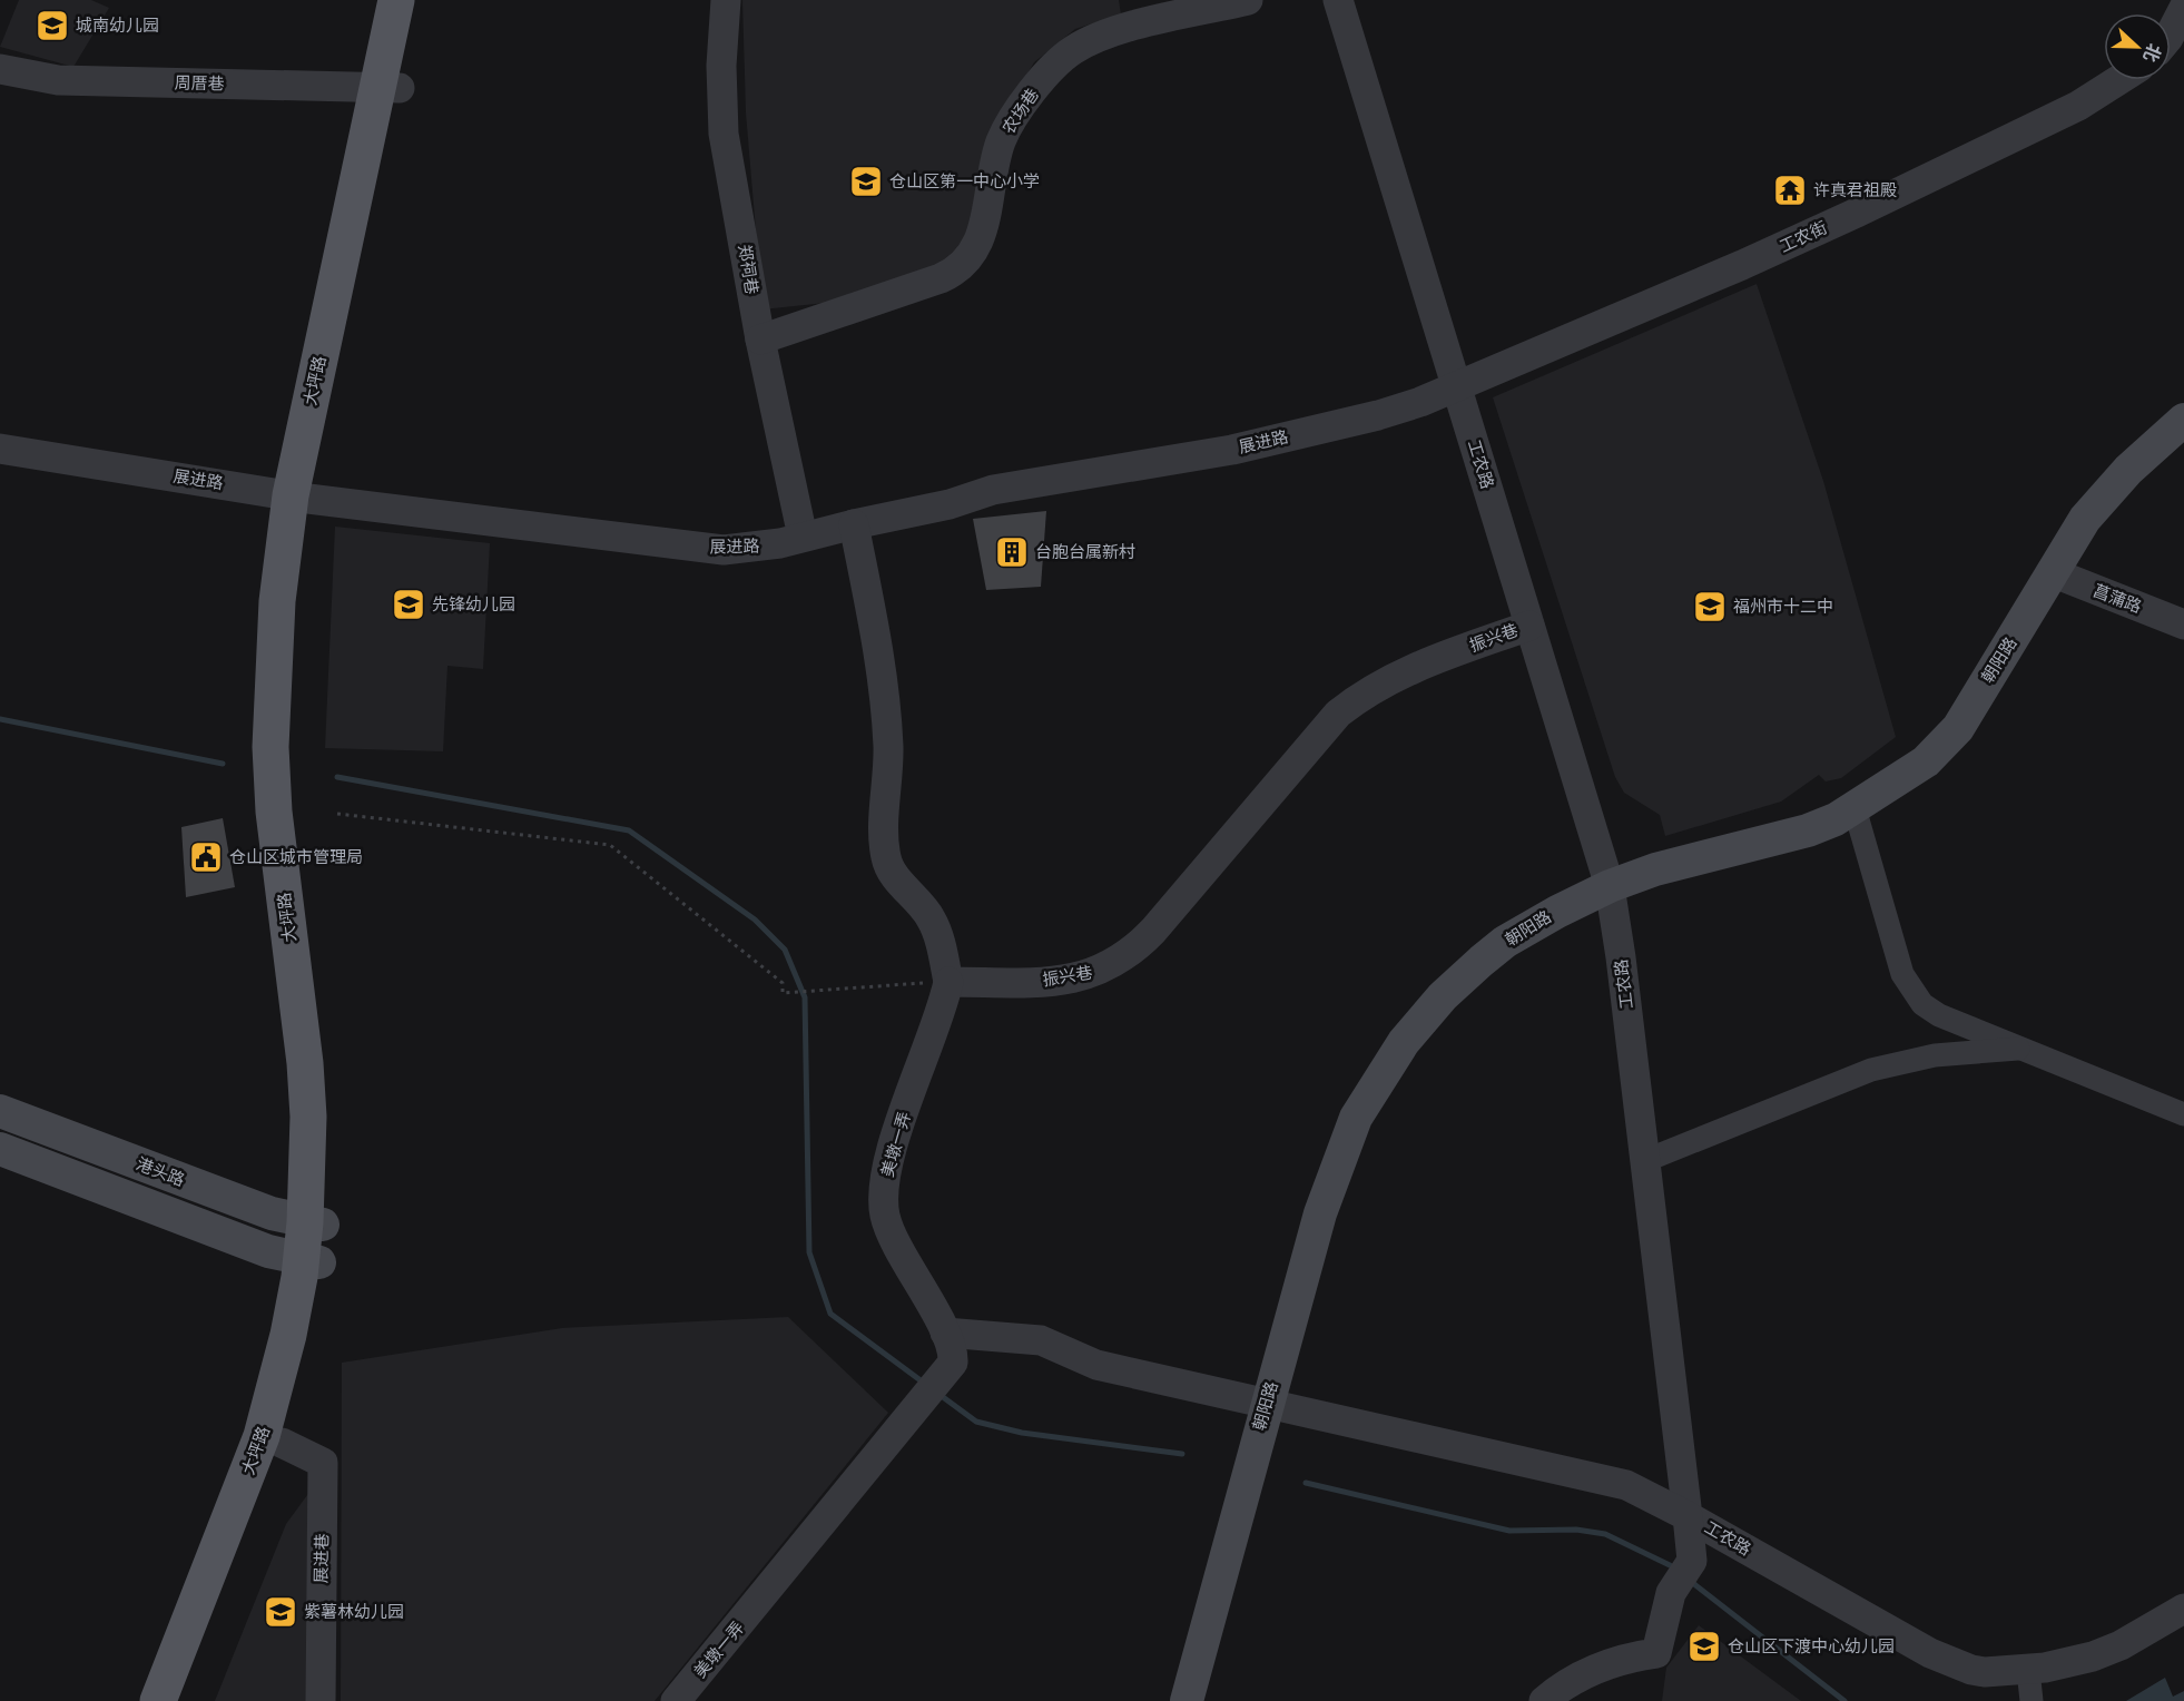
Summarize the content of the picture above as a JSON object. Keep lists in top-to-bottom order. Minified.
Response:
{"streets":{"main road":["大坪路","朝阳路","港头路"],"street":["周厝巷","农场巷","工农街","郑祠巷","展进路","工农路","菖蒲路","振兴巷","美墩一弄","展进巷"]},"crossings":[["周厝巷","大坪路"],["农场巷","郑祠巷"],["工农街","展进路"],["工农街","工农路"],["郑祠巷","展进路"],["大坪路","展进路"],["大坪路","港头路"],["展进路","工农路"],["工农路","振兴巷"],["工农路","朝阳路"],["菖蒲路","朝阳路"],["振兴巷","美墩一弄"]],"places":{"school or university":["城南幼儿园","仓山区第一中心小学","先锋幼儿园","福州市十二中","紫薯林幼儿园","仓山区下渡中心幼儿园"],"temple":["许真君祖殿"],"building":["台胞台属新村"],"public building":["仓山区城市管理局"]},"north":"right"}
